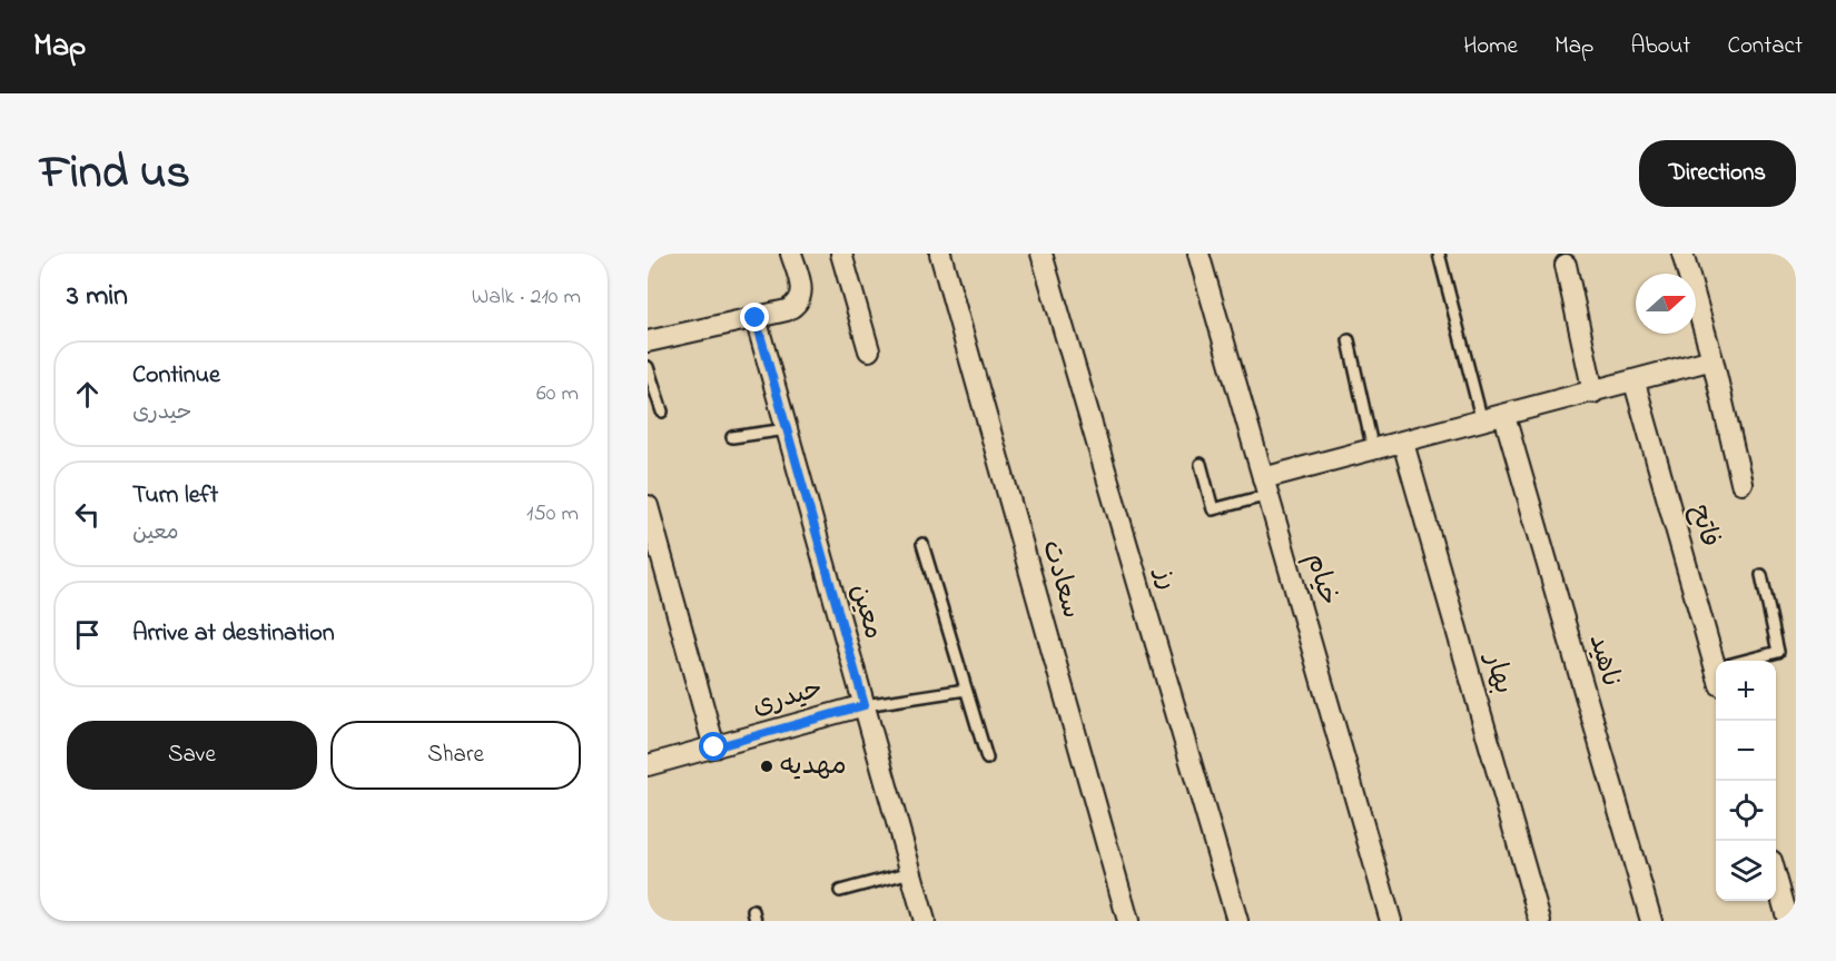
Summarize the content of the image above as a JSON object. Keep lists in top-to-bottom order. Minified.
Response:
{"streets":{"street":["فاتح","سعادت","رز","خیام","معین","ناهید","بهار","حیدری"]},"crossings":[["معین","حیدری"]],"places":["مهدیه"],"north":"right","page":{"header":"Map","nav":["Home","Map","About","Contact"],"title":"Find us","buttons":["Directions",["Save","Share"]],"heading":["3 min","Walk · 210 m"],"list":[["Continue","حیدری","60 m"],["Turn left","معین","150 m"],"Arrive at destination"],"map_buttons":["+","−"]}}
